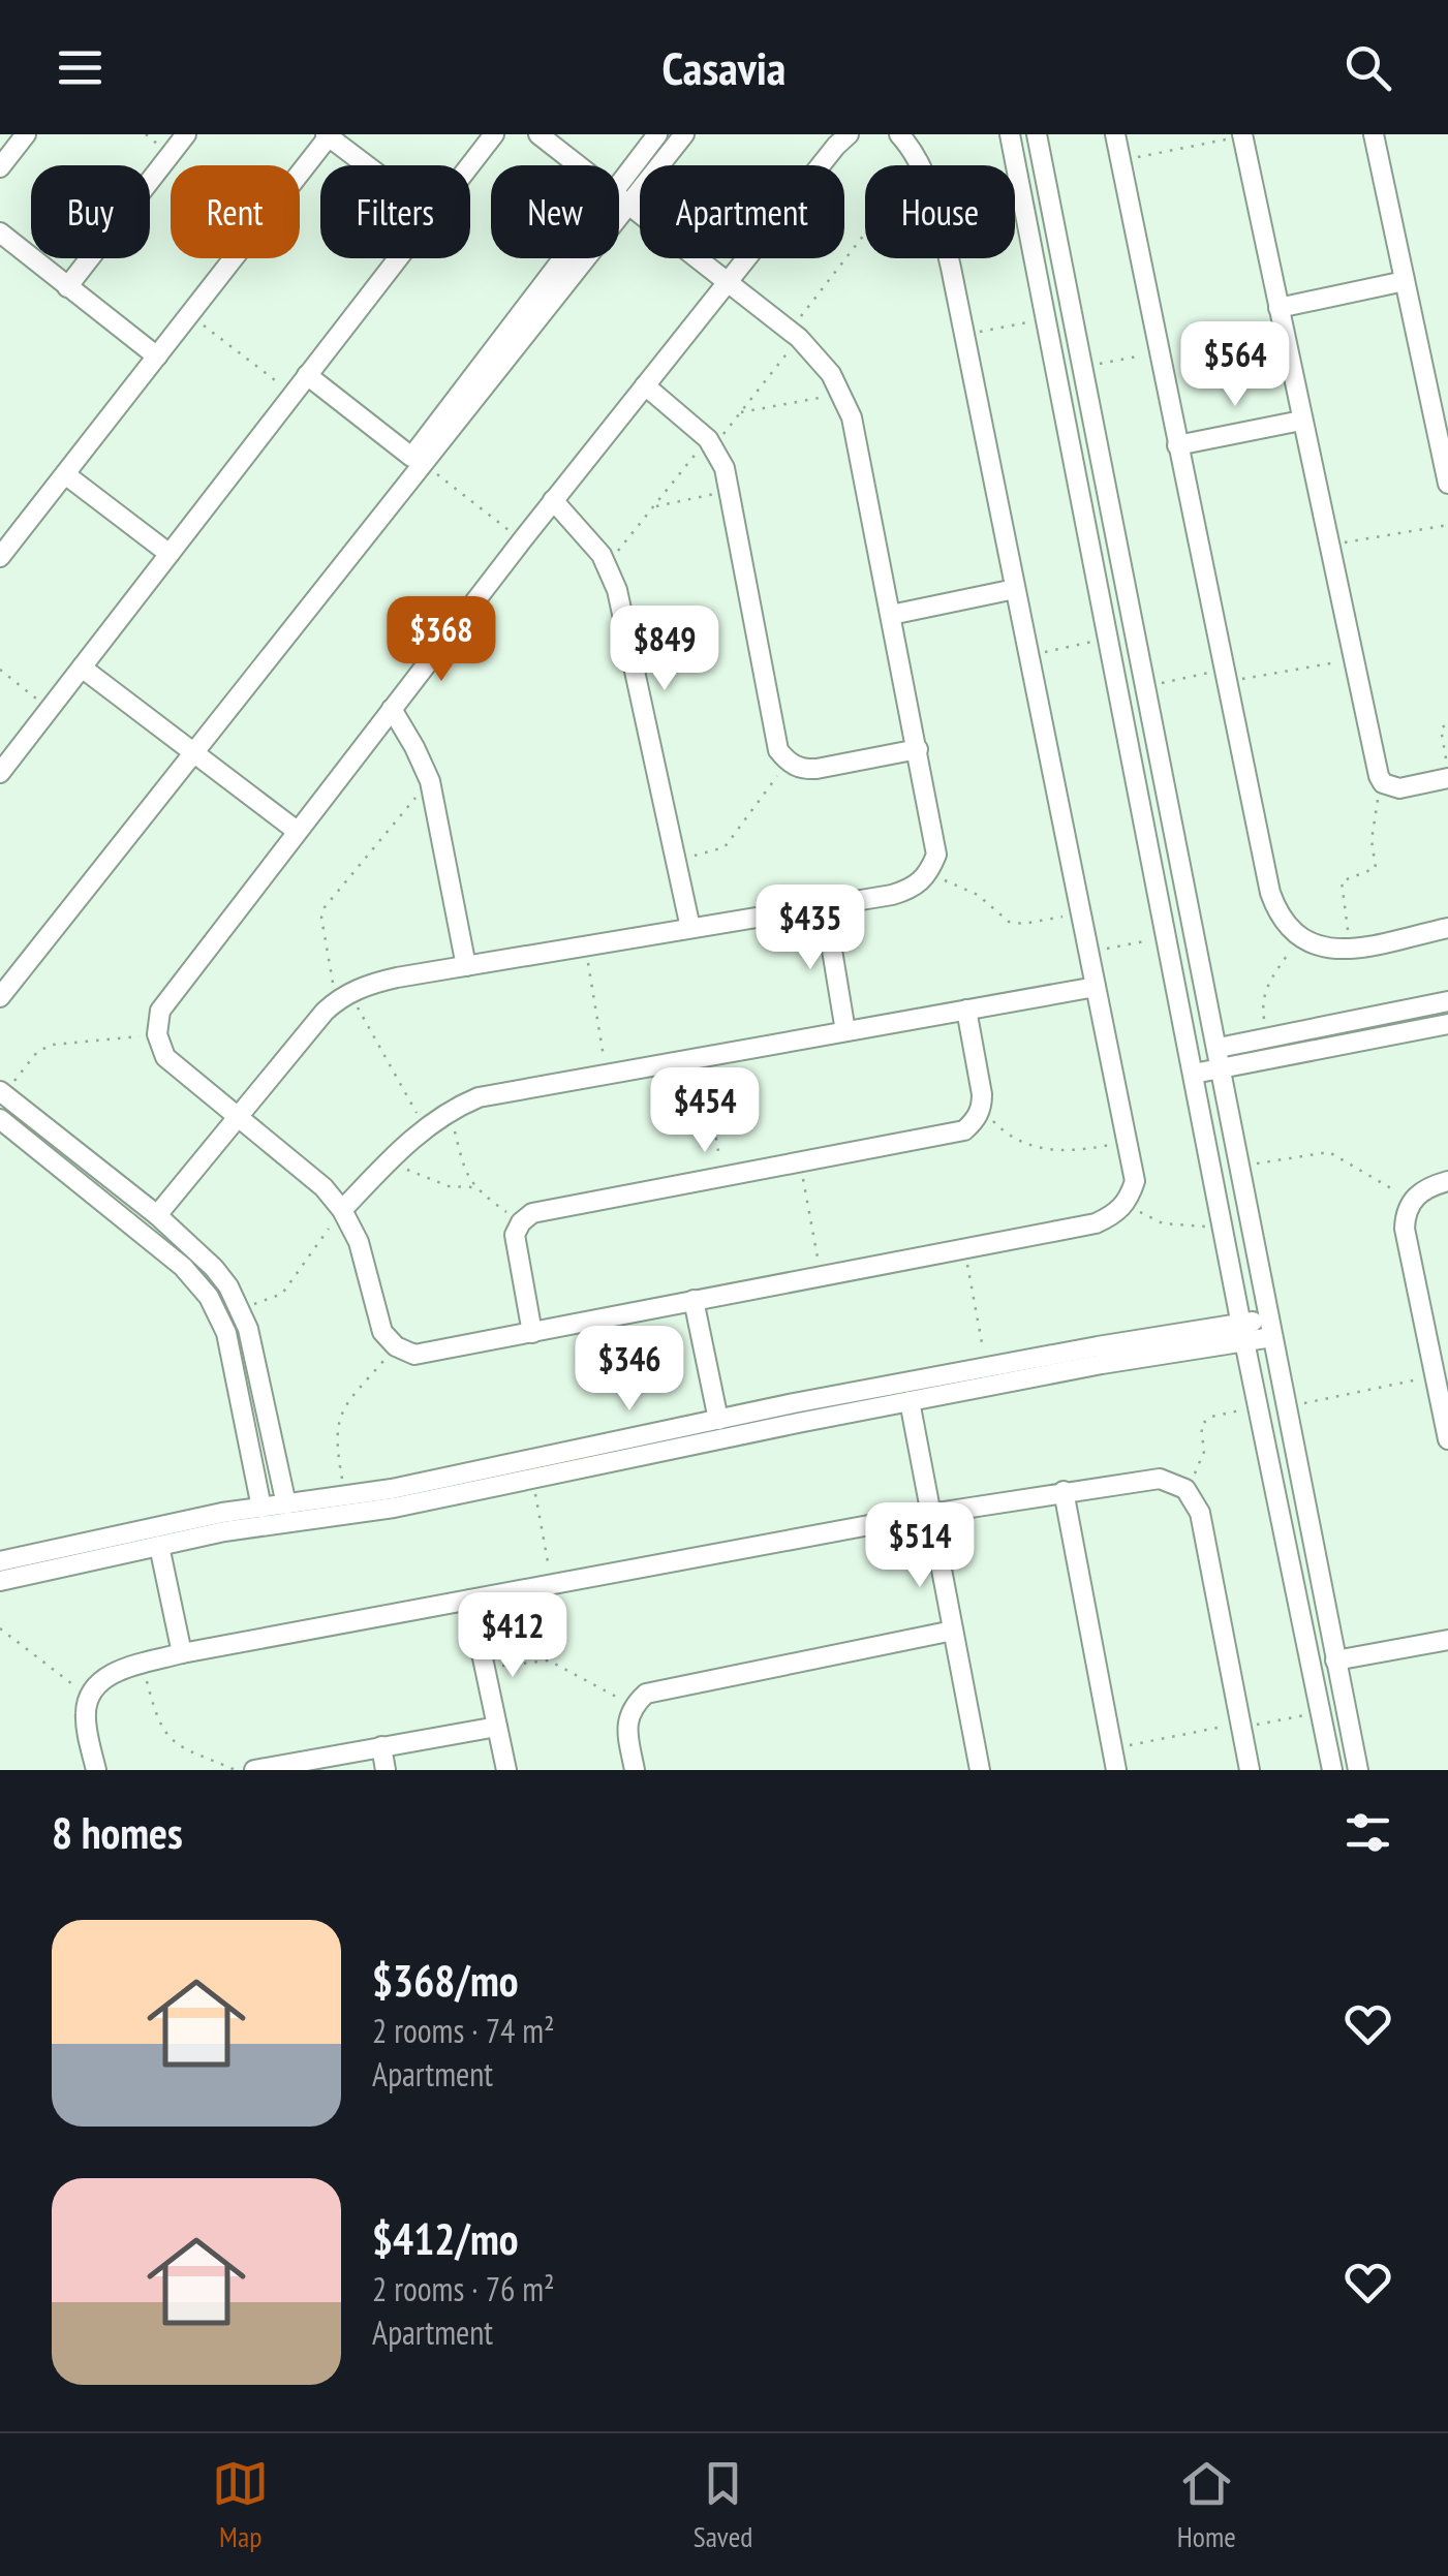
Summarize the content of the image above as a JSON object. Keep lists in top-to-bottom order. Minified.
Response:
{"page":{"header":"Casavia","chip":["Buy","Rent","Filters","New","Apartment","House"],"price":["$564","$368","$849","$435","$454","$346","$514","$412"],"heading":"8 homes","list":[{"name":"$368/mo","note":"2 rooms · 74 m² · Apartment"},{"name":"$412/mo","note":"2 rooms · 76 m² · Apartment"}],"tabs":["Map","Saved","Home"]}}
